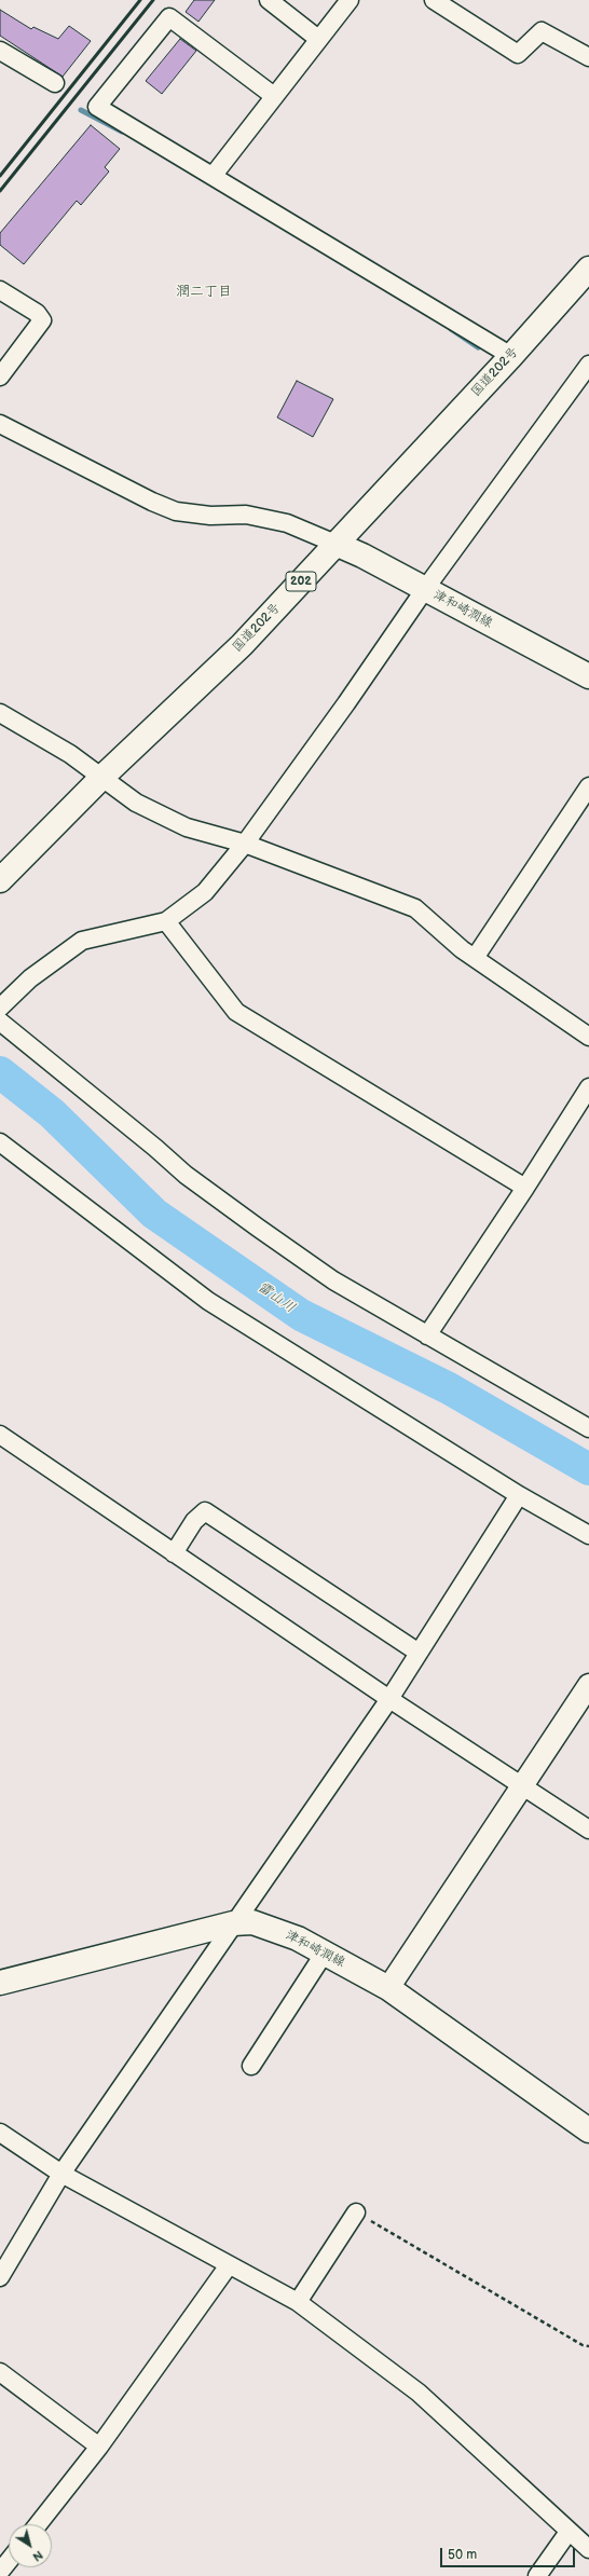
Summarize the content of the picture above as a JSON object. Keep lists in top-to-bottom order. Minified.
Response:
{"streets":{"main road":["国道202号","202","津和崎潤線"]},"crossings":[["国道202号","津和崎潤線"]],"districts":["潤二丁目"],"water":["雷山川"],"scale_bar":"50 m","north":"bottom right"}
